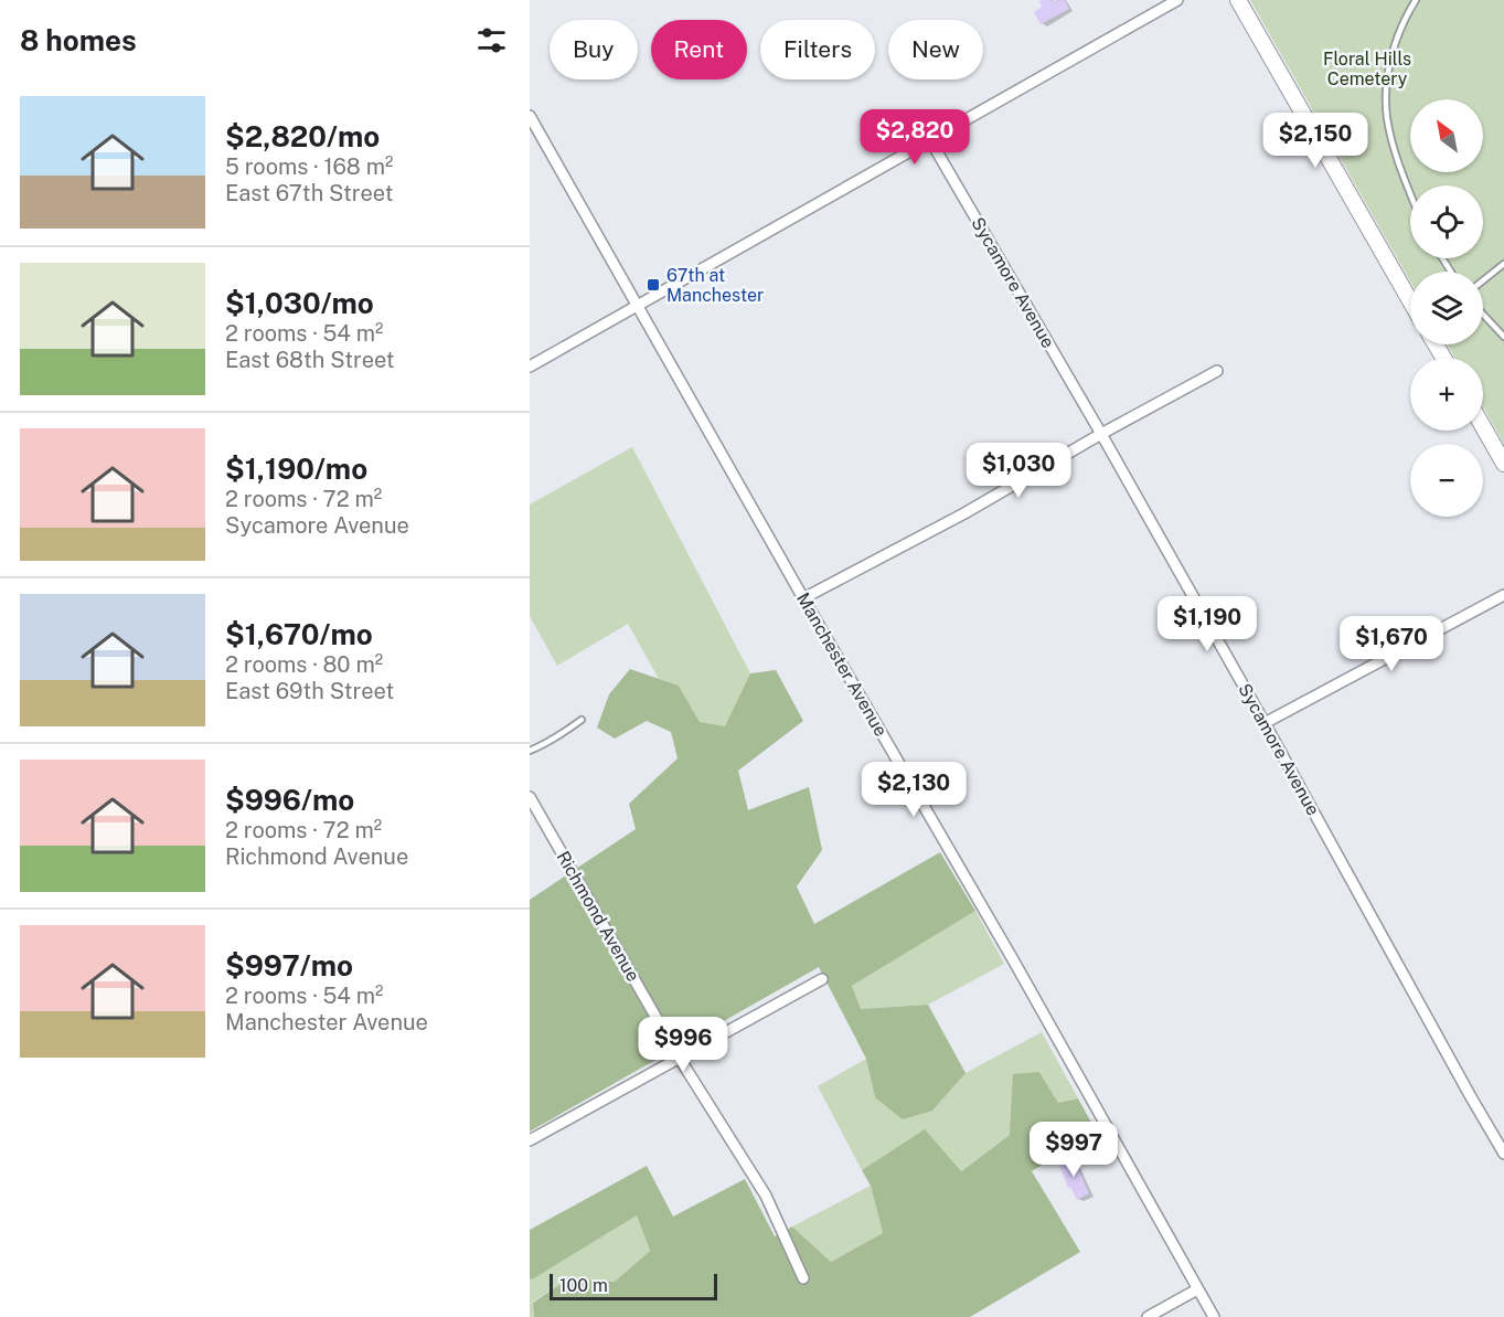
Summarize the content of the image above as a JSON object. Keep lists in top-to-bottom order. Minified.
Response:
{"streets":{"street":["Sycamore Avenue","Manchester Avenue","Richmond Avenue"]},"parks":["Floral Hills Cemetery"],"places":{"transit":["67th at Manchester"]},"scale_bar":"100 m","north":"top left","page":{"heading":"8 homes","chip":["Buy","Rent","Filters","New"],"list":[{"name":"$2,820/mo","note":"5 rooms · 168 m² · East 67th Street"},{"name":"$1,030/mo","note":"2 rooms · 54 m² · East 68th Street"},{"name":"$1,190/mo","note":"2 rooms · 72 m² · Sycamore Avenue"},{"name":"$1,670/mo","note":"2 rooms · 80 m² · East 69th Street"},{"name":"$996/mo","note":"2 rooms · 72 m² · Richmond Avenue"},{"name":"$997/mo","note":"2 rooms · 54 m² · Manchester Avenue"}],"map_buttons":["+","−"],"price":["$2,820","$2,150","$1,030","$1,190","$1,670","$2,130","$996","$997"],"scale":"100 m"}}
